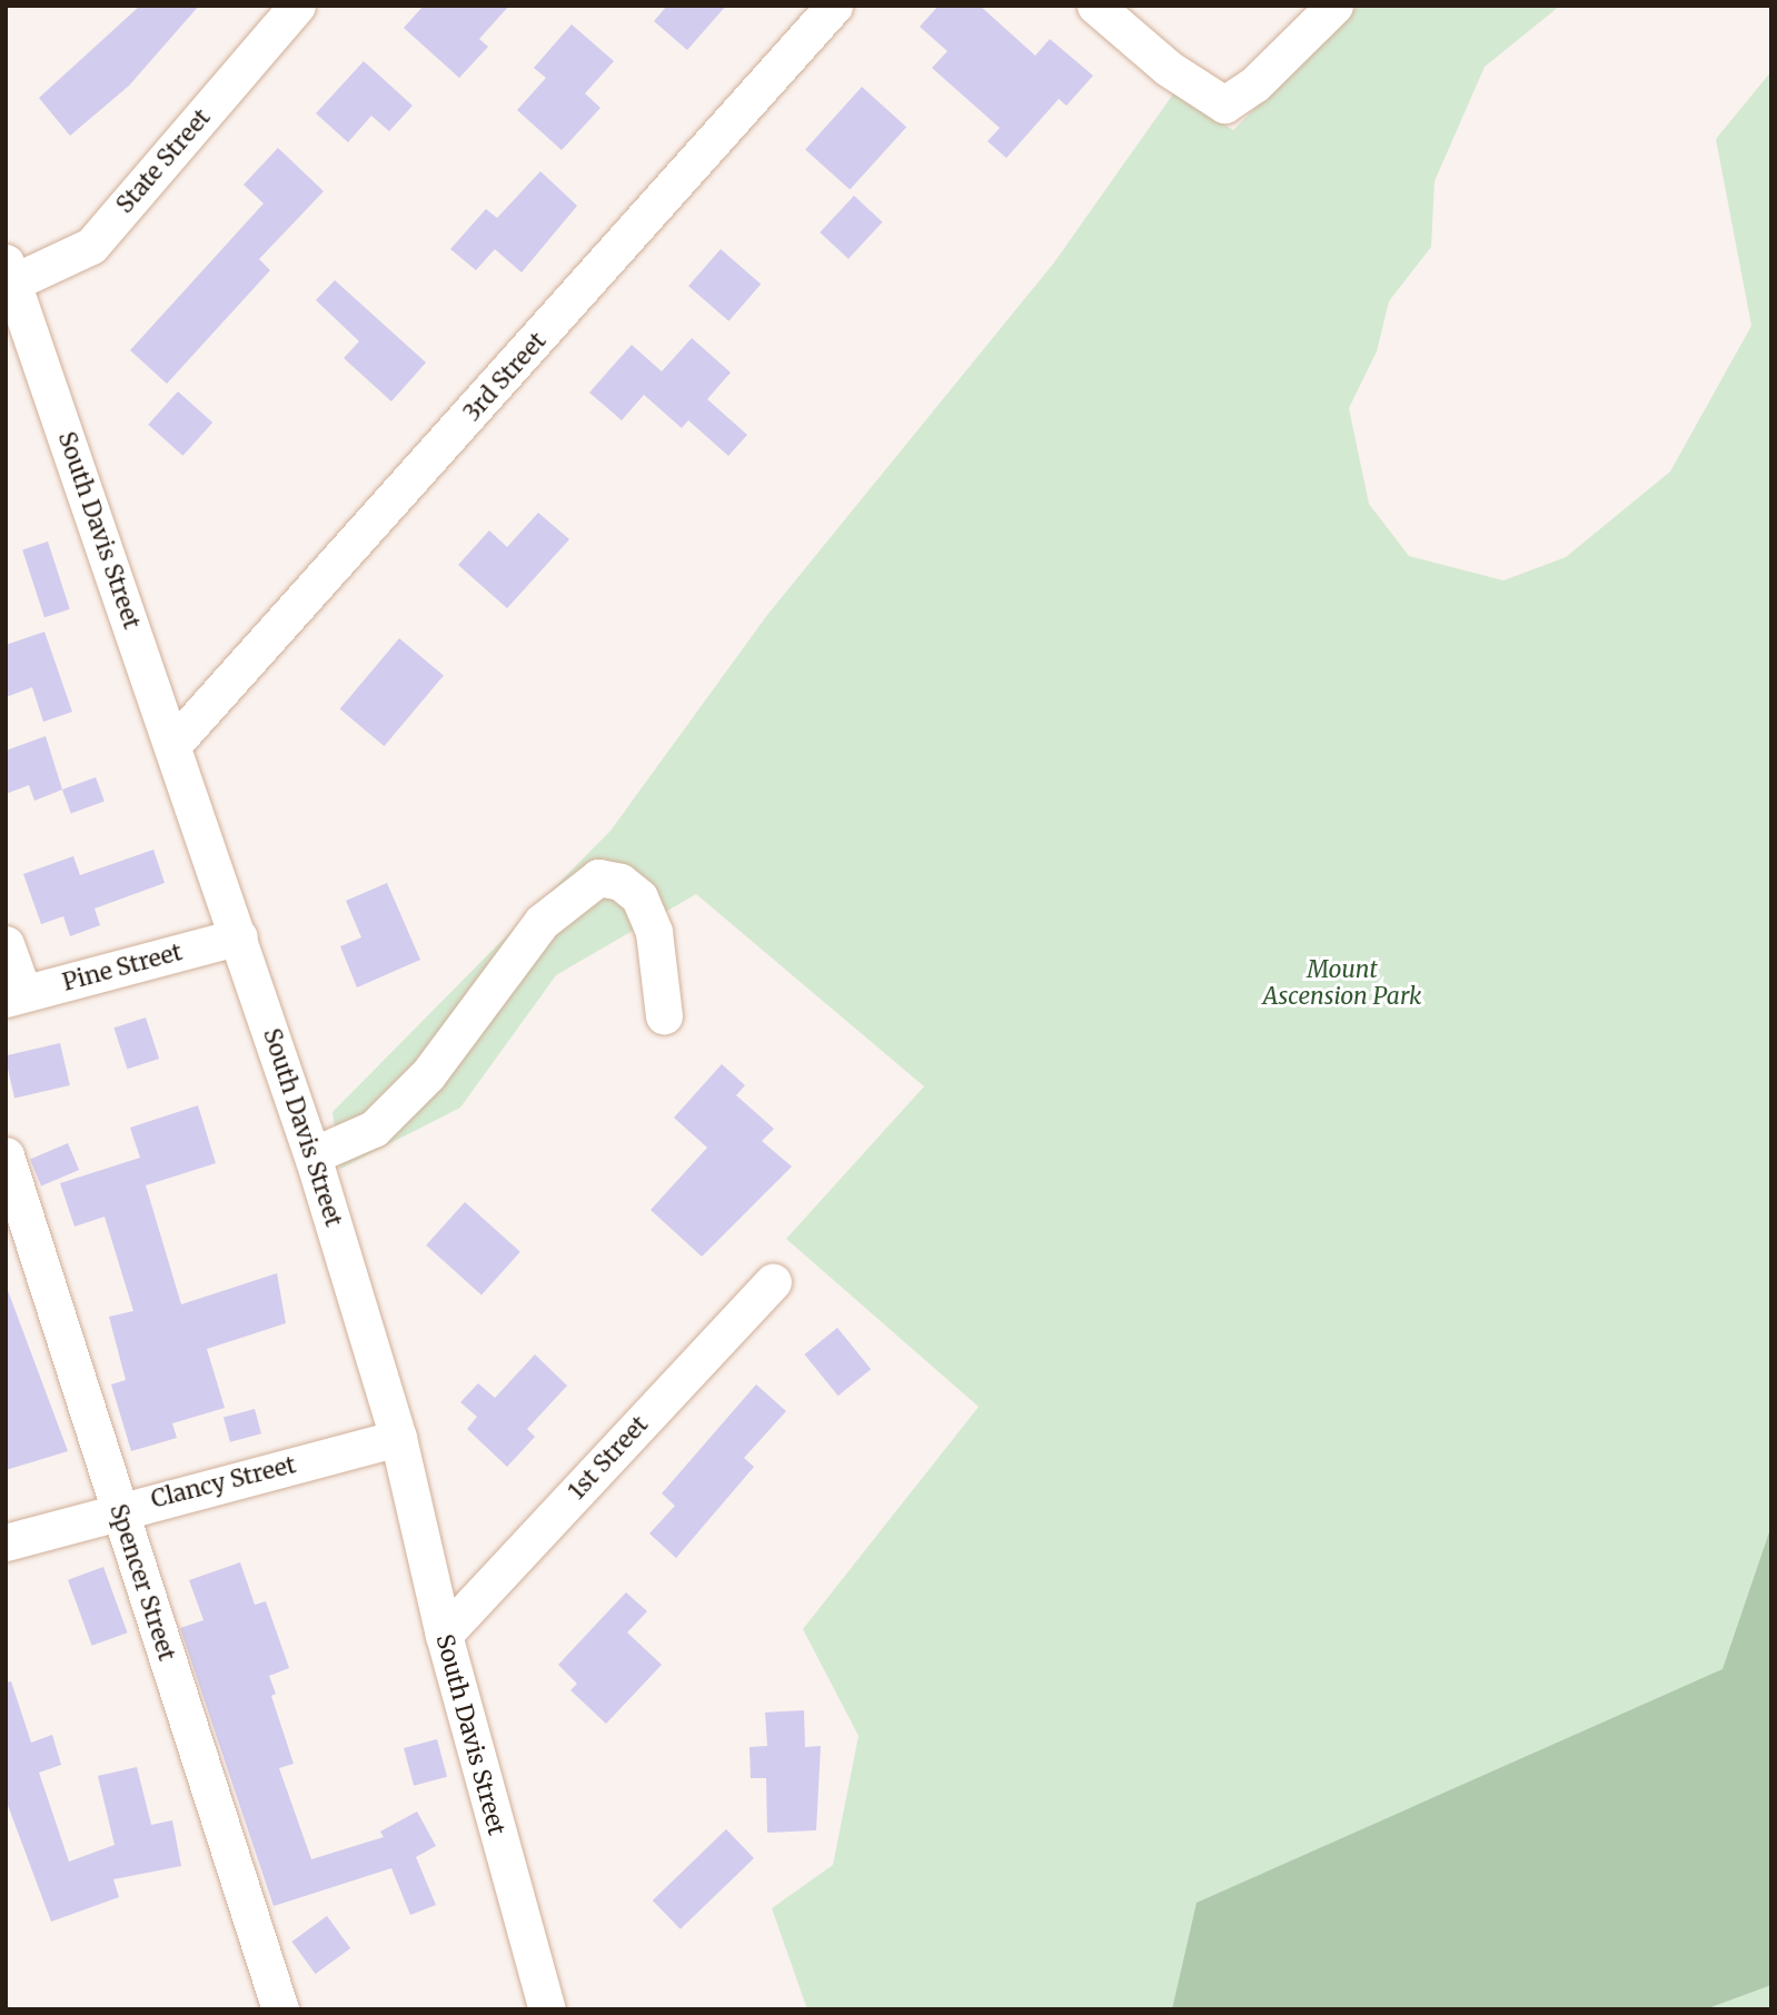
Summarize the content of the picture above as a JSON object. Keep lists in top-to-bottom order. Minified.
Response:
{"streets":{"street":["State Street","3rd Street","South Davis Street","Pine Street","1st Street","Clancy Street","Spencer Street"]},"crossings":[["State Street","South Davis Street"],["3rd Street","South Davis Street"],["South Davis Street","Pine Street"],["South Davis Street","1st Street"],["South Davis Street","Clancy Street"],["Clancy Street","Spencer Street"]],"parks":["Mount Ascension Park"]}
